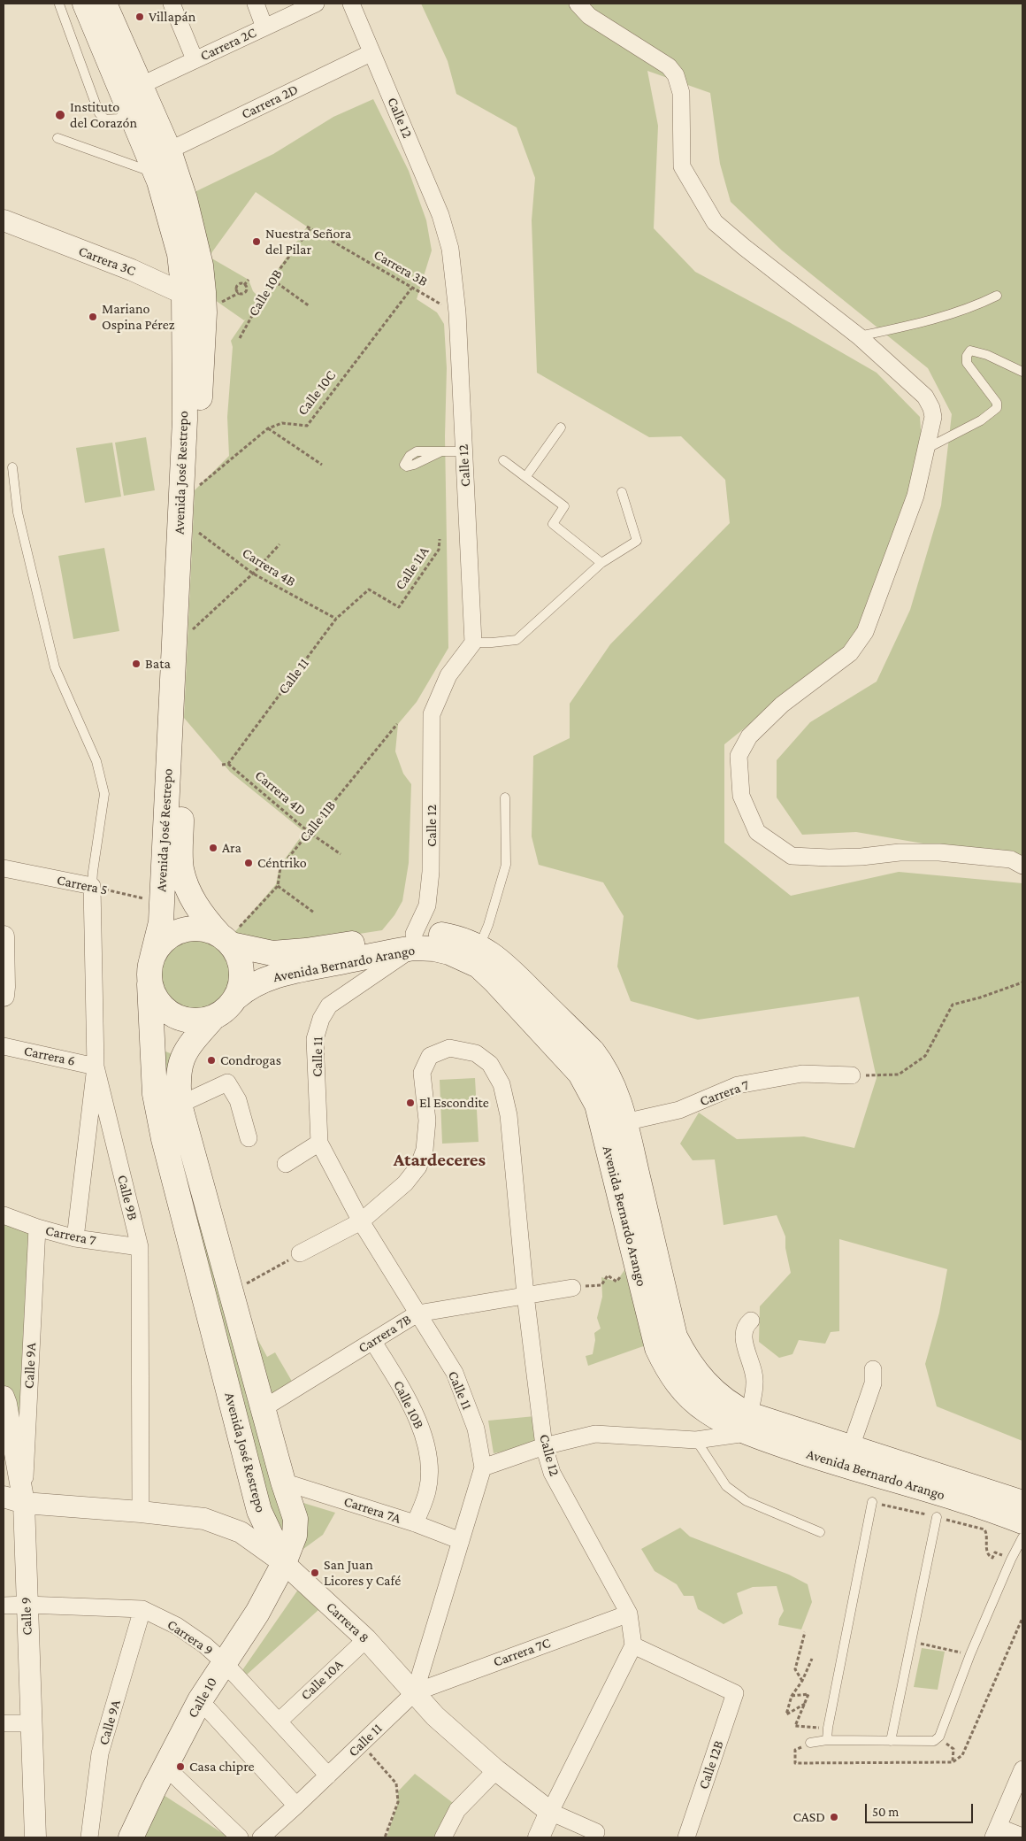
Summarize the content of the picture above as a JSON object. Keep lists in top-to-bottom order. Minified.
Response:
{"streets":{"main road":["Avenida José Restrepo","Avenida Bernardo Arango","Calle 10"],"street":["Carrera 2C","Carrera 2D","Calle 12","Carrera 3C","Calle 10B","Calle 11","Carrera 5","Carrera 6","Carrera 7","Calle 9B","Carrera 7B","Calle 9A","Carrera 7A","Calle 9","Carrera 8","Carrera 9","Carrera 7C","Calle 10A","Calle 12B"],"path":["Carrera 3B","Calle 10C","Carrera 4B","Calle 11A","Carrera 4D","Calle 11B"]},"crossings":[["Carrera 2C","Avenida José Restrepo"],["Carrera 2D","Calle 12"],["Carrera 2D","Avenida José Restrepo"],["Calle 12","Carrera 3B"],["Calle 12","Calle 11"],["Calle 12","Avenida Bernardo Arango"],["Calle 12","Carrera 7B"],["Calle 12","Carrera 7C"],["Calle 12","Calle 12B"],["Carrera 3C","Avenida José Restrepo"],["Carrera 3B","Calle 10B"],["Carrera 3B","Calle 10C"],["Calle 10B","Carrera 7B"],["Calle 10B","Carrera 7A"],["Calle 10C","Avenida José Restrepo"],["Avenida José Restrepo","Carrera 4B"],["Avenida José Restrepo","Carrera 5"],["Avenida José Restrepo","Avenida Bernardo Arango"],["Avenida José Restrepo","Carrera 7B"],["Avenida José Restrepo","Carrera 7A"],["Avenida José Restrepo","Carrera 8"],["Avenida José Restrepo","Calle 10"],["Carrera 4B","Calle 11"],["Calle 11A","Calle 11"],["Calle 11","Carrera 4D"],["Calle 11","Avenida Bernardo Arango"],["Calle 11","Carrera 7B"],["Calle 11","Carrera 7A"],["Calle 11","Carrera 8"],["Calle 11","Carrera 9"],["Calle 11","Carrera 7C"],["Carrera 4D","Calle 11B"],["Carrera 5","Calle 9B"],["Avenida Bernardo Arango","Carrera 7"],["Carrera 6","Calle 9B"],["Carrera 7","Calle 9B"],["Carrera 7","Calle 9A"],["Calle 9B","Carrera 8"],["Calle 9A","Calle 9"],["Calle 9A","Carrera 8"],["Calle 9A","Carrera 9"],["Calle 9","Carrera 8"],["Calle 9","Carrera 9"],["Carrera 8","Carrera 7C"],["Carrera 8","Calle 10A"],["Carrera 8","Calle 10"],["Carrera 9","Calle 10A"],["Carrera 9","Calle 10"]],"districts":["Atardeceres"],"places":["Villapán","Instituto del Corazón","Nuestra Señora del Pilar","Mariano Ospina Pérez","Bata","Ara","Céntriko","Condrogas","El Escondite","San Juan Licores y Café","Casa chipre","CASD"],"scale_bar":"50 m"}
